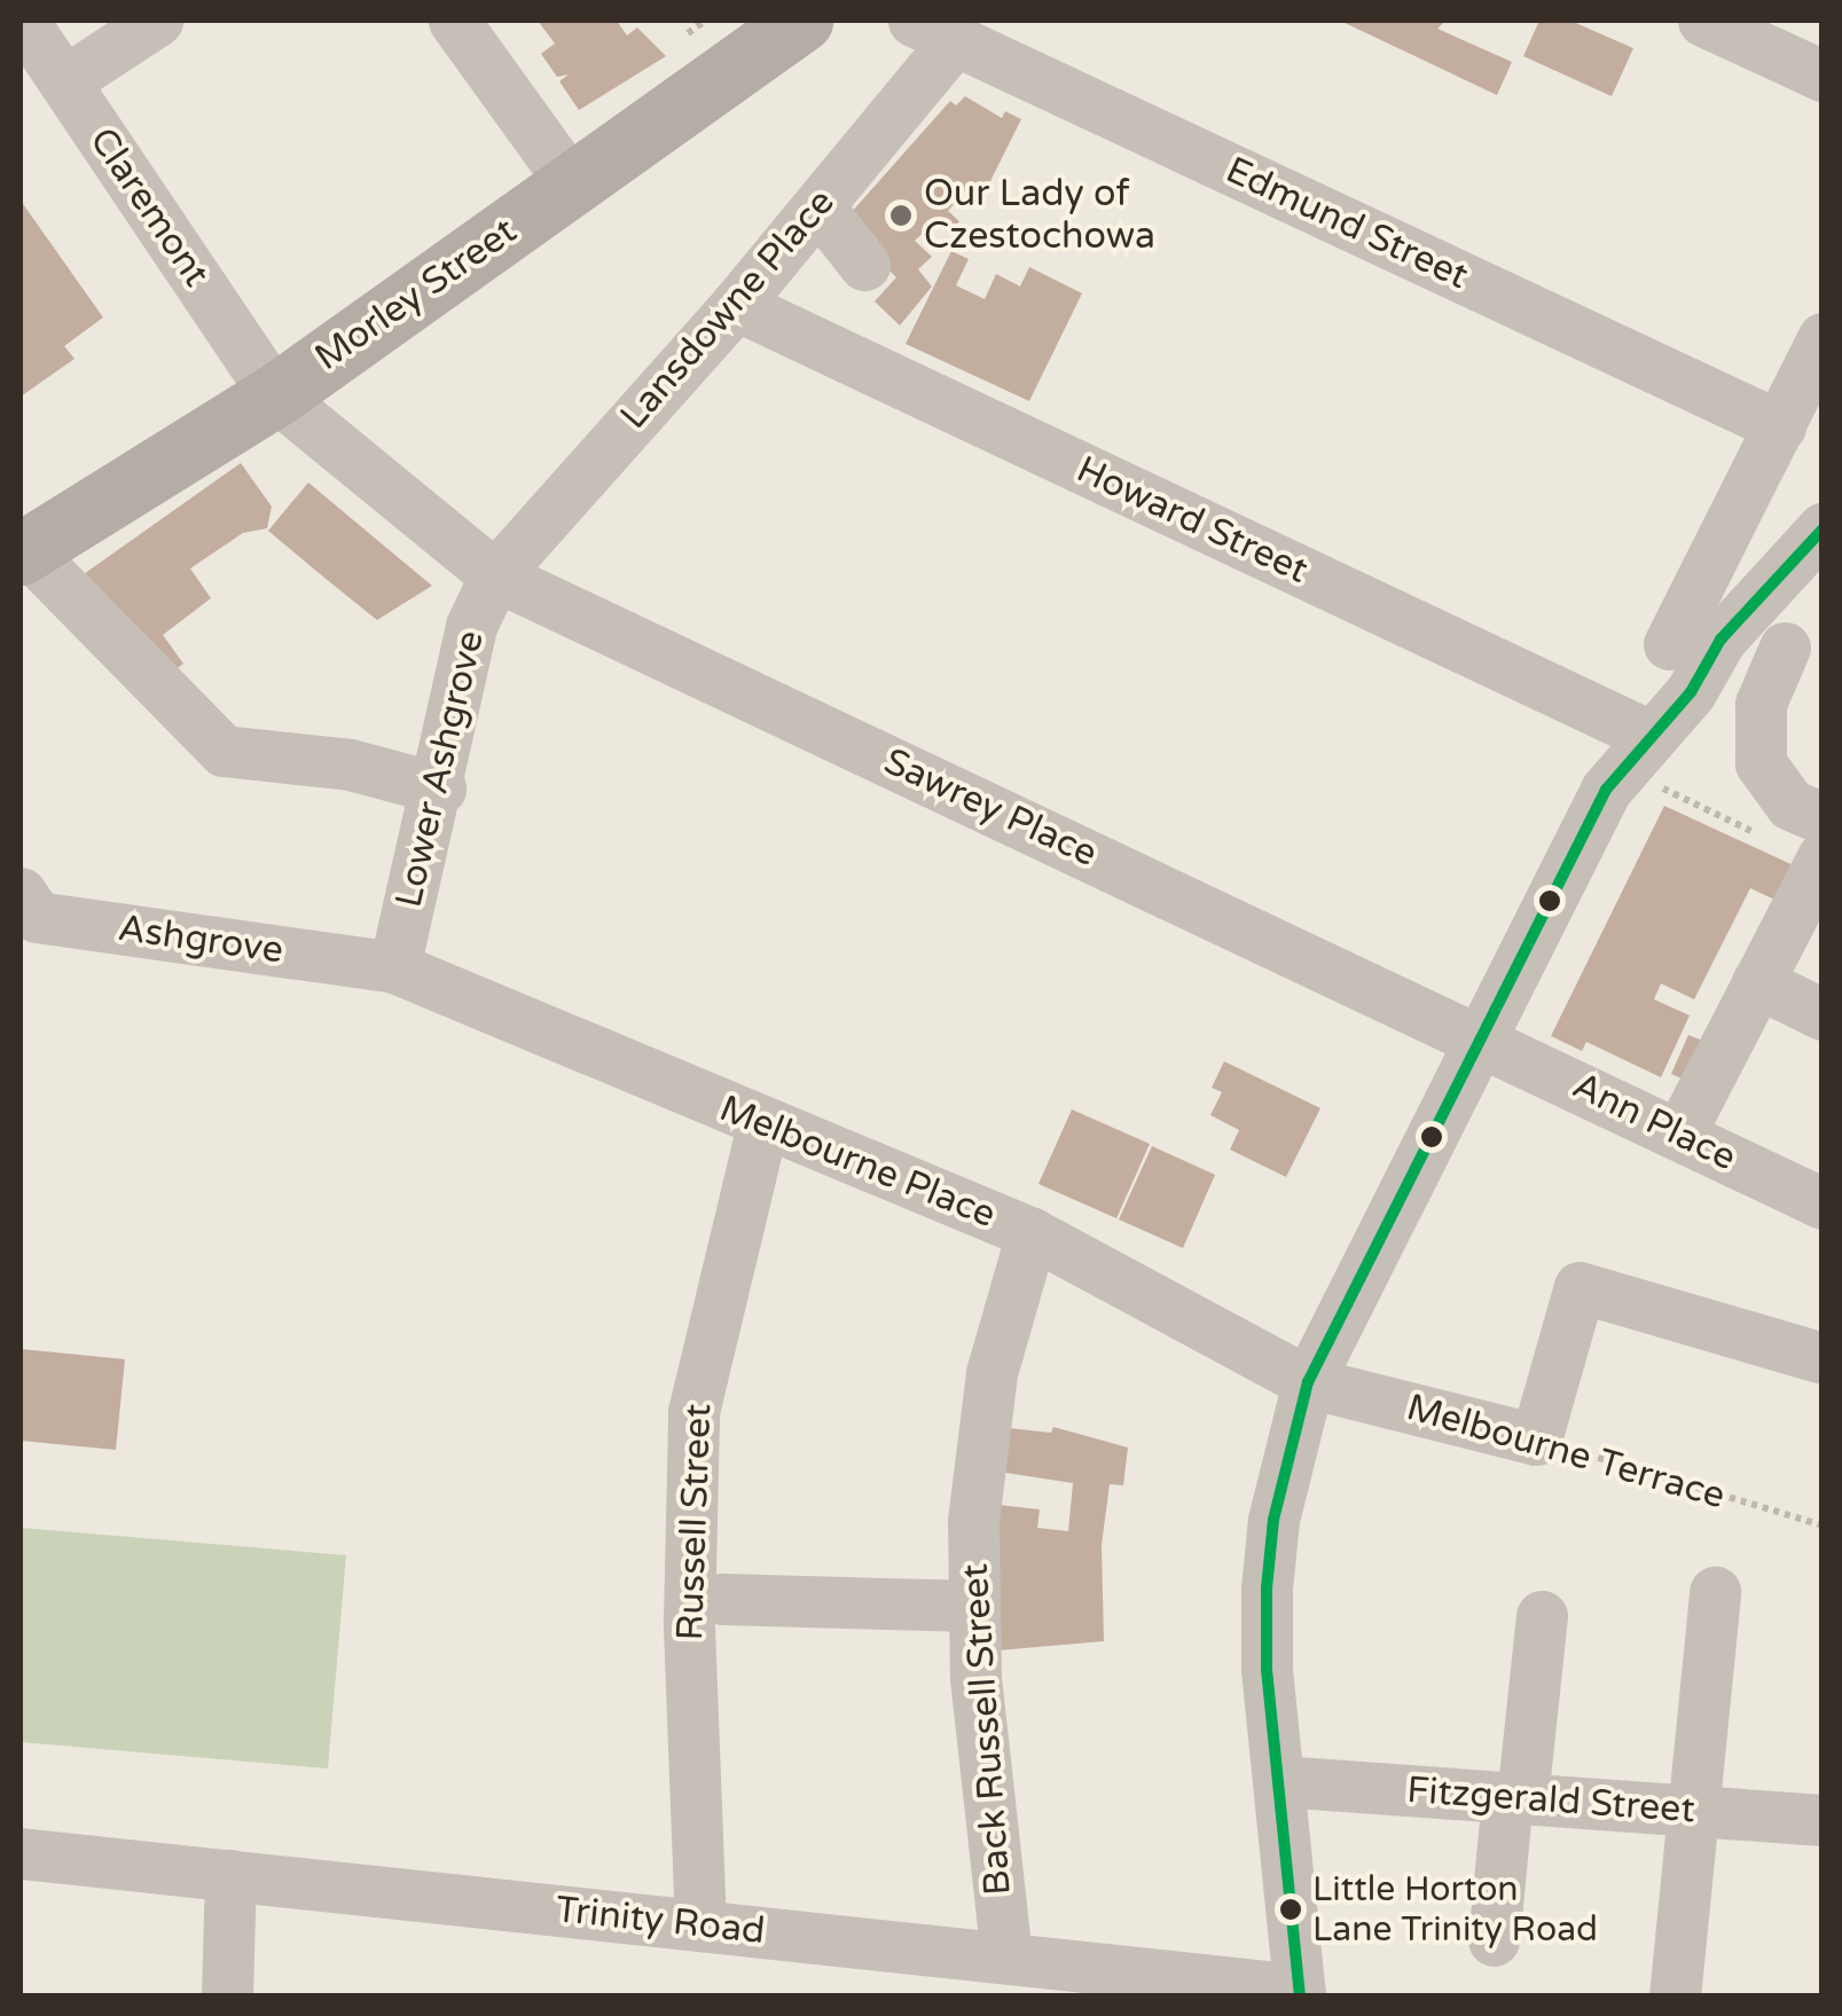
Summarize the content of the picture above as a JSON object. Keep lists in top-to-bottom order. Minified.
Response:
{"streets":{"main road":["Morley Street"],"street":["Claremont","Edmund Street","Lansdowne Place","Howard Street","Lower Ashgrove","Sawrey Place","Ashgrove","Ann Place","Melbourne Place","Melbourne Terrace","Russell Street","Back Russell Street","Fitzgerald Street","Trinity Road"]},"crossings":[["Claremont","Morley Street"],["Claremont","Lansdowne Place"],["Claremont","Lower Ashgrove"],["Claremont","Sawrey Place"],["Edmund Street","Lansdowne Place"],["Lansdowne Place","Howard Street"],["Lansdowne Place","Lower Ashgrove"],["Lansdowne Place","Sawrey Place"],["Lower Ashgrove","Sawrey Place"],["Lower Ashgrove","Ashgrove"],["Lower Ashgrove","Melbourne Place"],["Sawrey Place","Ann Place"],["Ashgrove","Melbourne Place"],["Melbourne Place","Melbourne Terrace"],["Melbourne Place","Russell Street"],["Melbourne Place","Back Russell Street"],["Russell Street","Trinity Road"],["Back Russell Street","Trinity Road"]],"places":["Our Lady of Czestochowa","Little Horton Lane Trinity Road"]}
